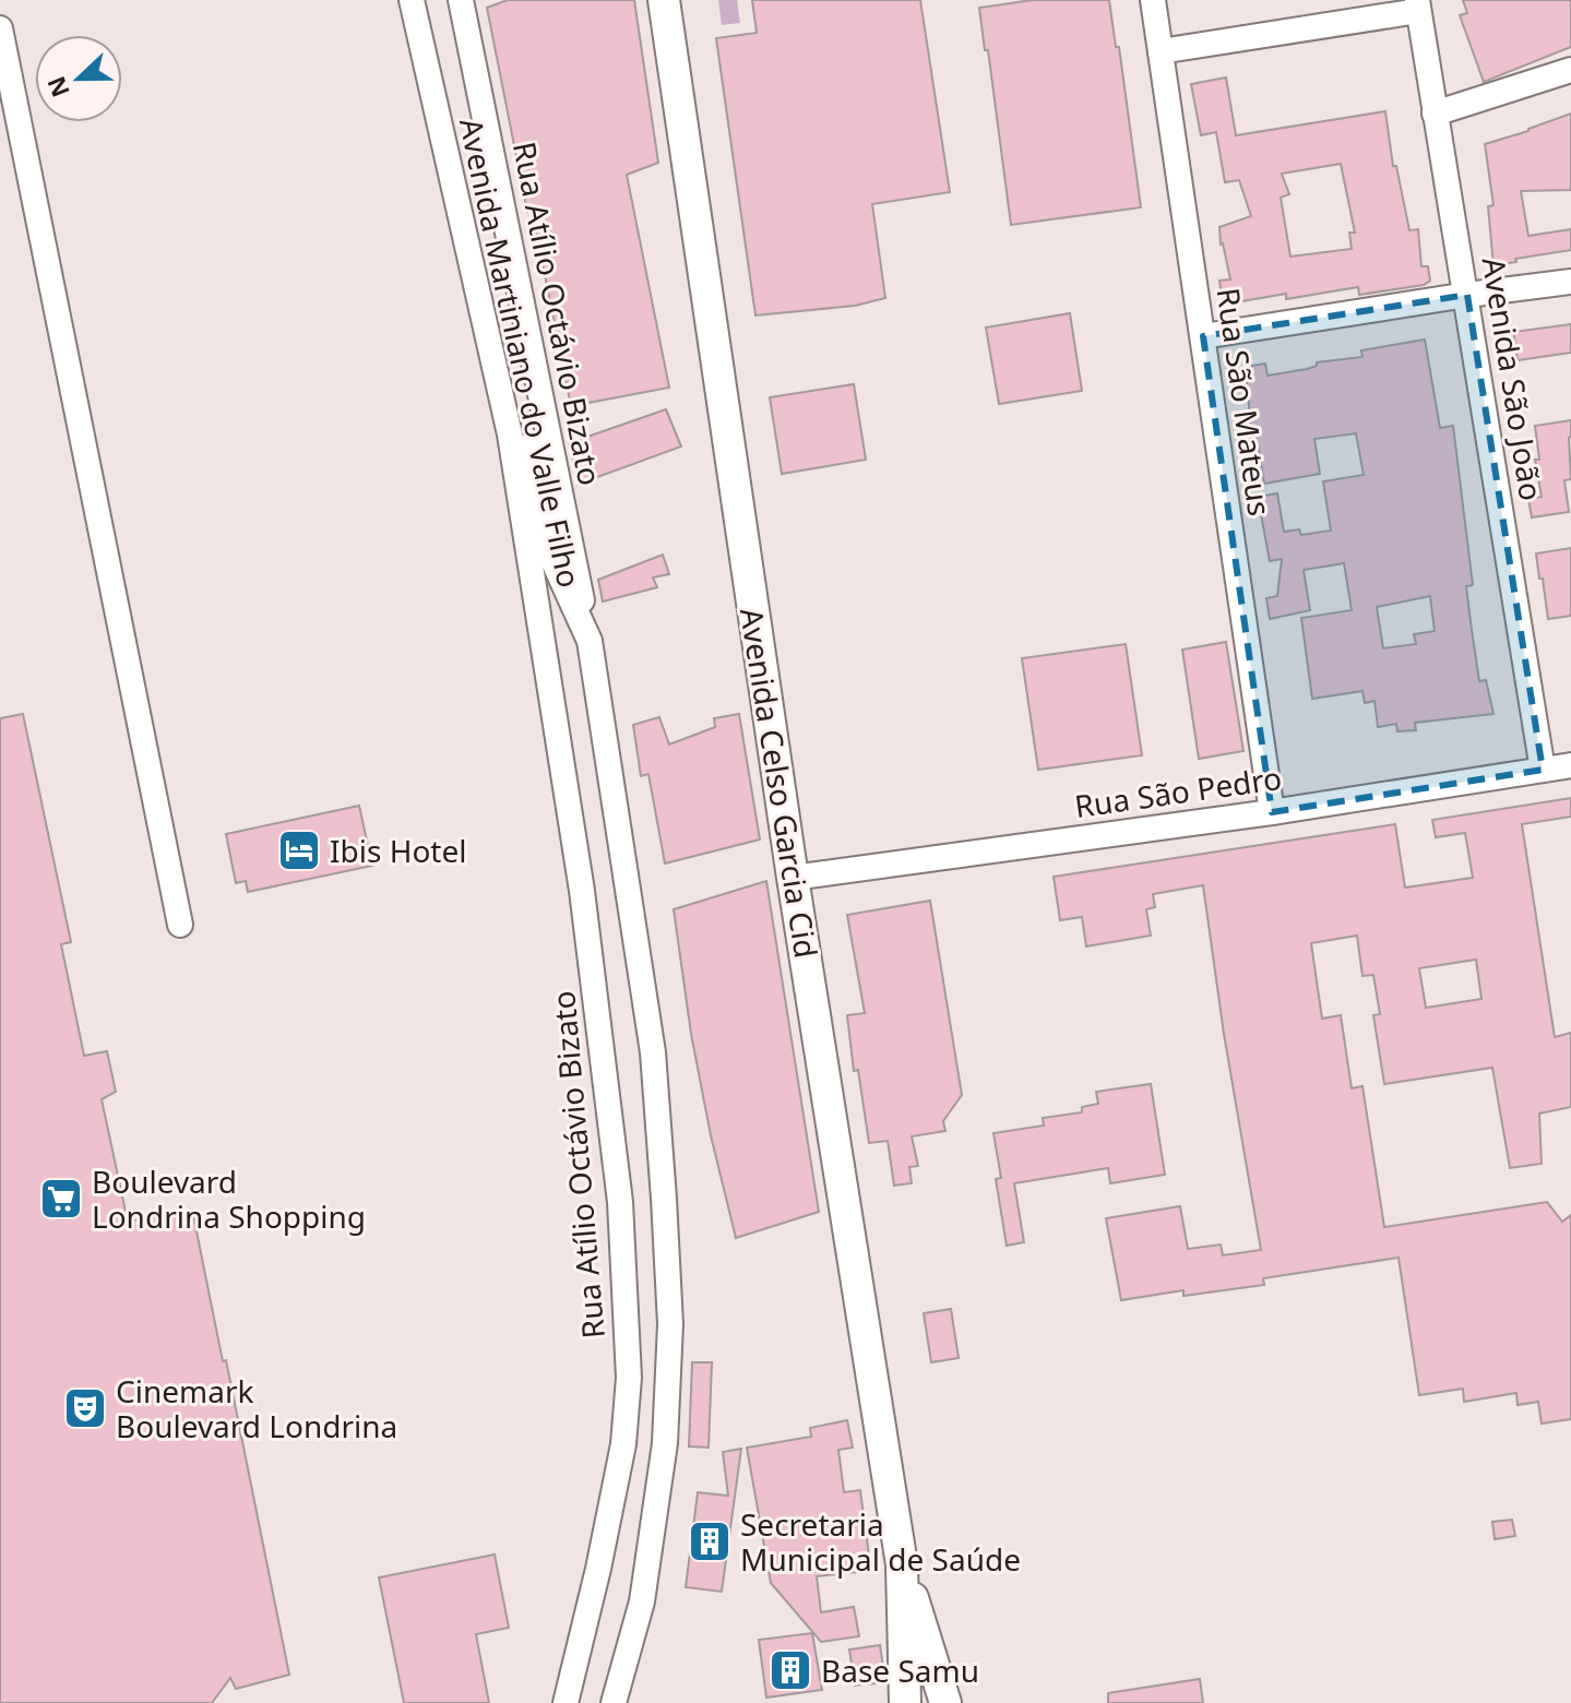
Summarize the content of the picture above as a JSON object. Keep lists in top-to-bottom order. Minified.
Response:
{"streets":{"main road":["Avenida Celso Garcia Cid"],"street":["Rua Atílio Octávio Bizato","Avenida Martiniano do Valle Filho","Avenida São João","Rua São Mateus","Rua São Pedro"]},"crossings":[["Rua Atílio Octávio Bizato","Avenida Martiniano do Valle Filho"],["Avenida São João","Rua São Pedro"],["Rua São Mateus","Rua São Pedro"],["Avenida Celso Garcia Cid","Rua São Pedro"]],"places":{"hotel":["Ibis Hotel"],"supermarket":["Boulevard Londrina Shopping"],"theatre":["Cinemark Boulevard Londrina"],"building":["Secretaria Municipal de Saúde","Base Samu"]},"north":"left"}
